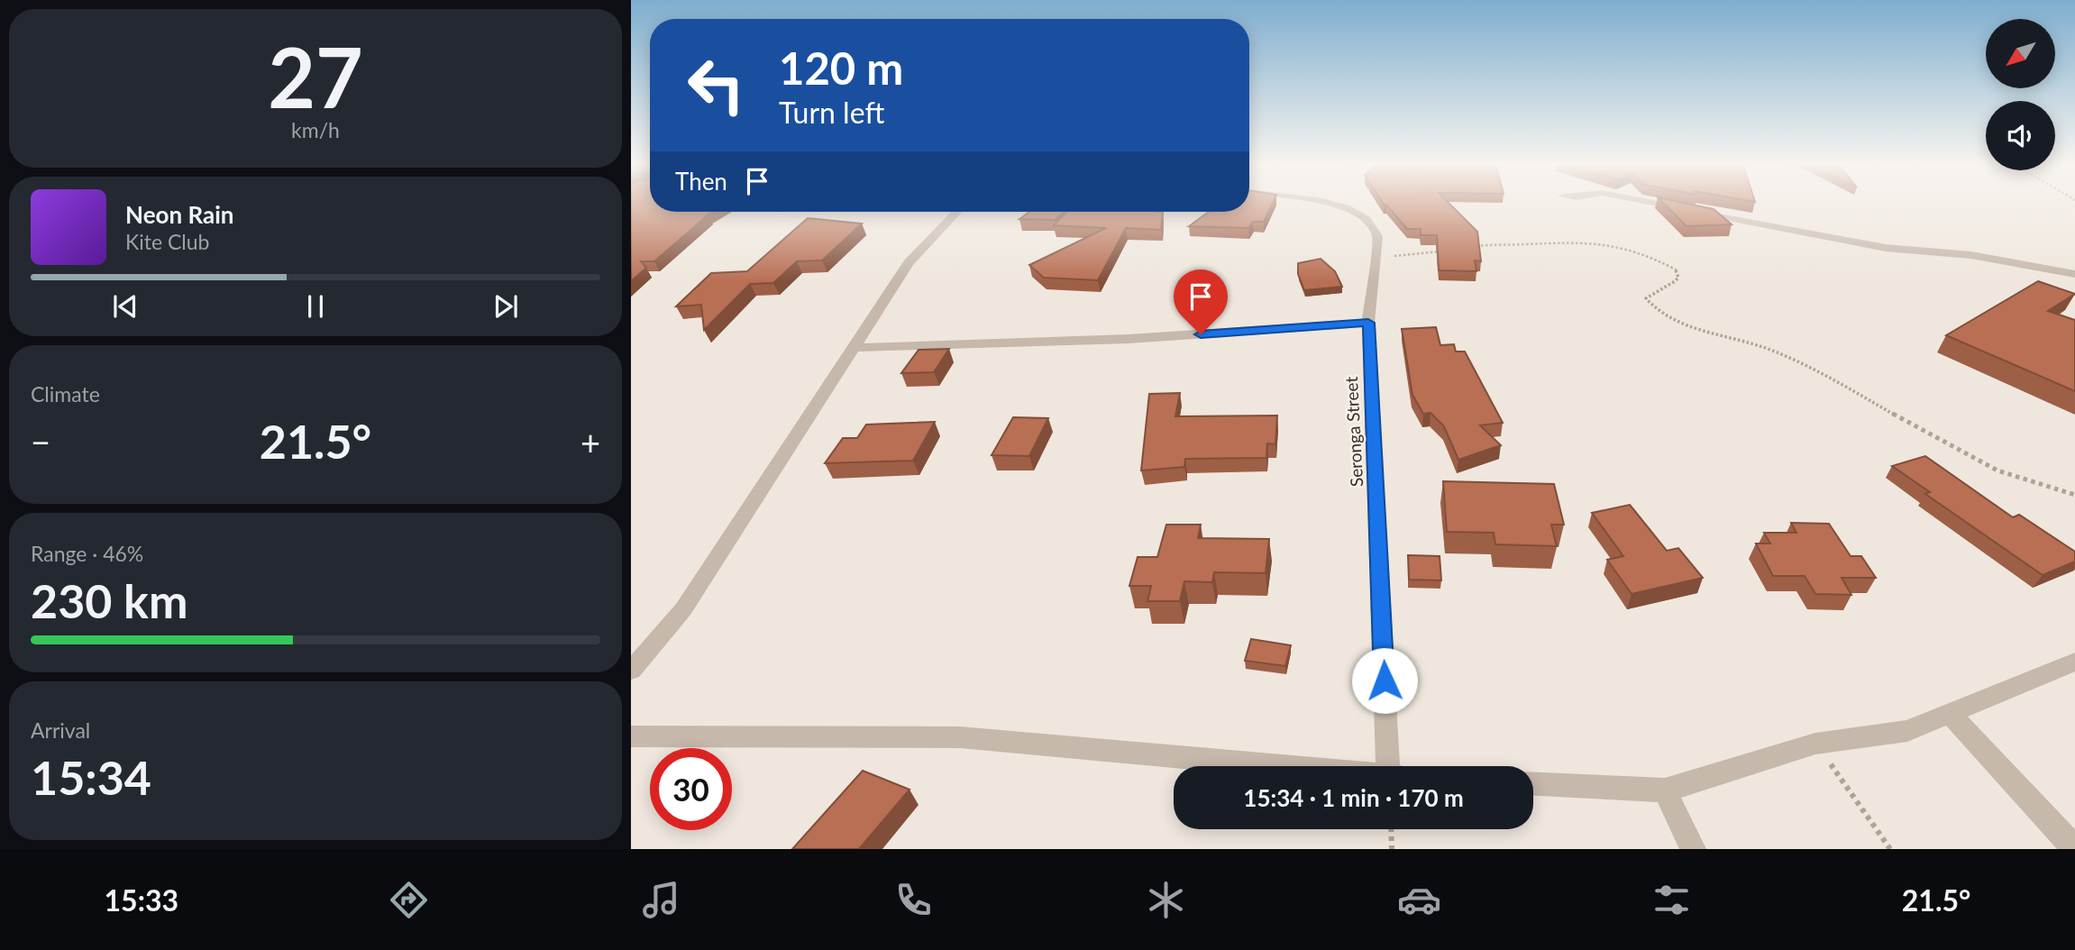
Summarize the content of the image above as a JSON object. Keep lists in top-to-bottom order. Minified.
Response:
{"streets":{"street":["Seronga Street"]},"north":"bottom left","page":{"tile":[["27","km/h"],"Climate",["Range · 46%","230 km"],["Arrival","15:34"]],"turn":["120 m","Turn left"],"then":"Then","song":["Neon Rain","Kite Club"],"heat":["−","21.5°","+"],"limit":"30","trip":"15:34 · 1 min · 170 m","tabs":["15:33","21.5°"]}}
